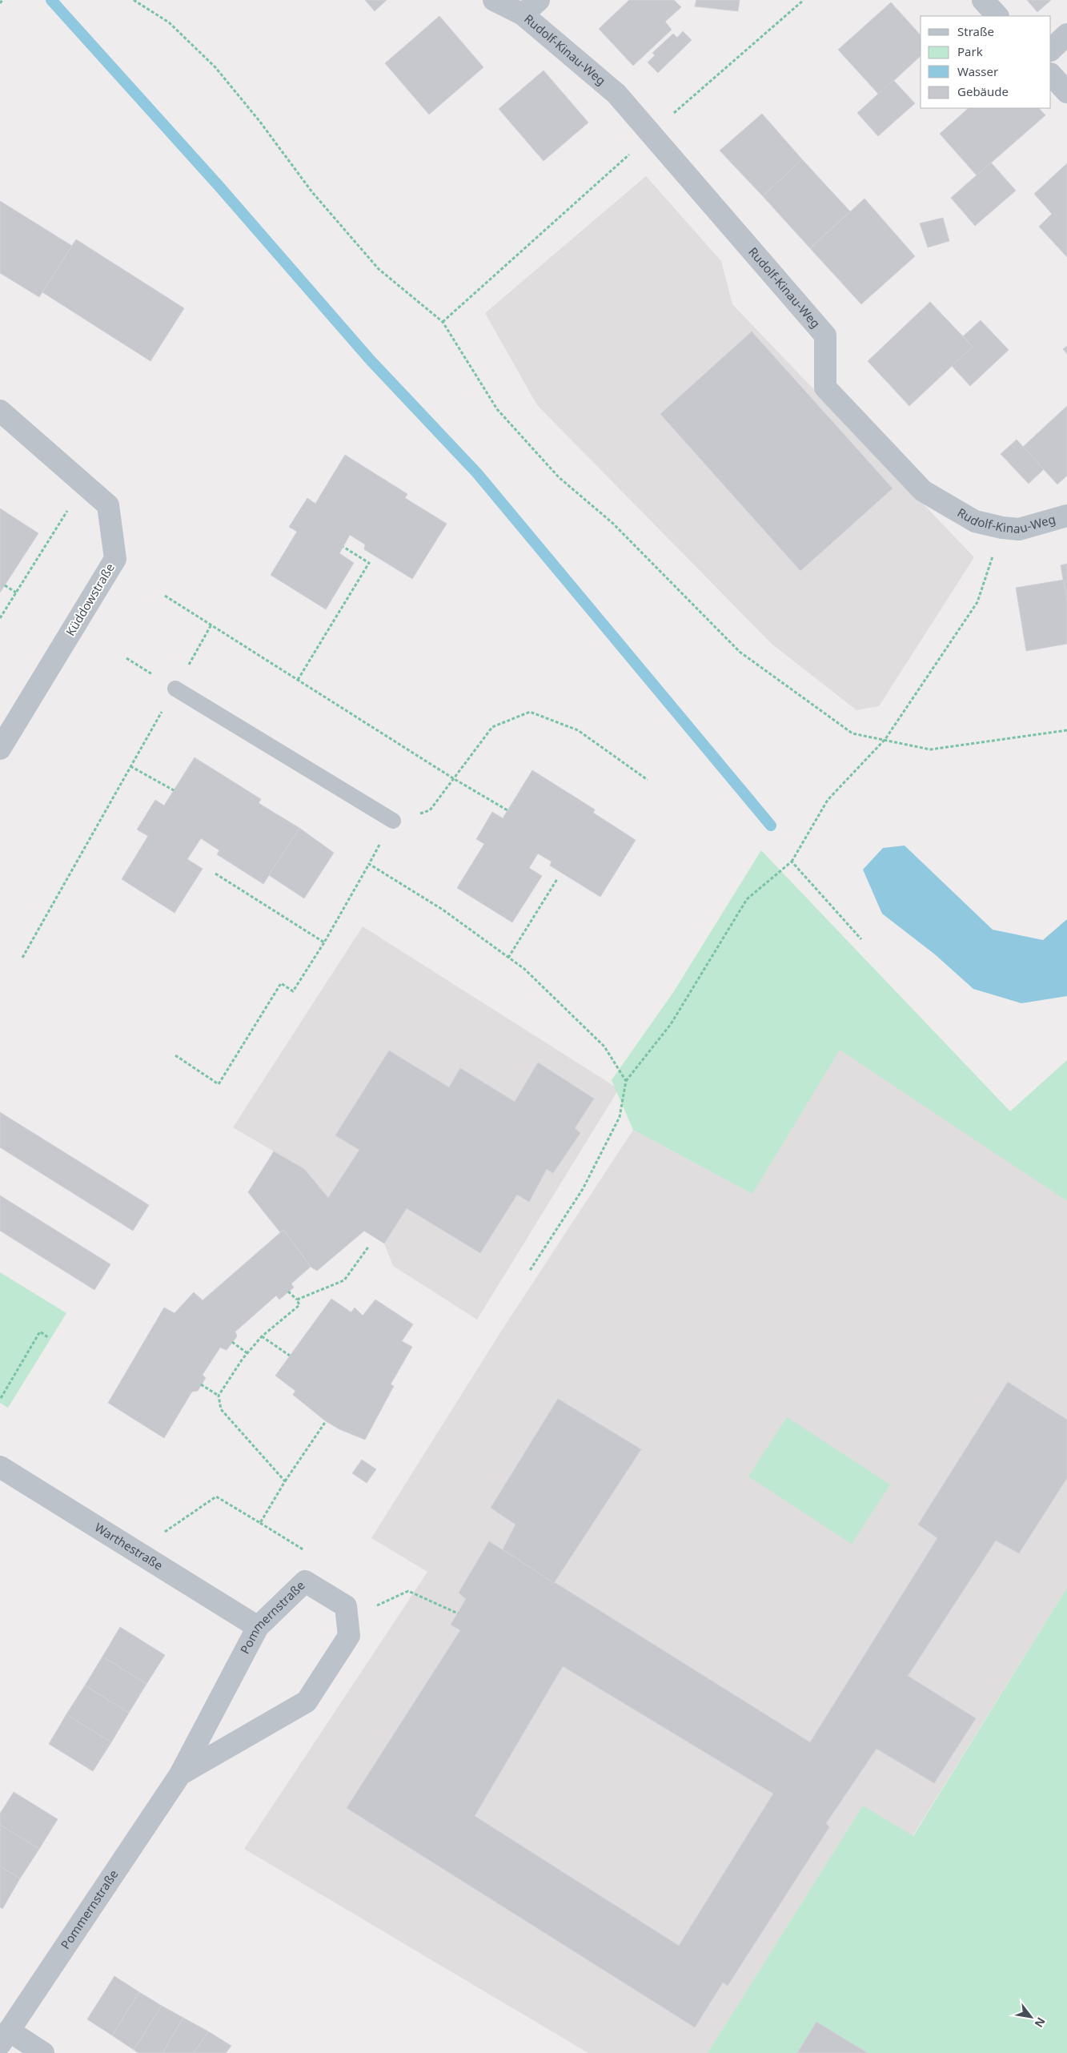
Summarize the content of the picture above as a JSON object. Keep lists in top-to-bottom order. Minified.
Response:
{"streets":{"street":["Rudolf-Kinau-Weg","Küddowstraße","Warthestraße","Pommernstraße"]},"crossings":[["Warthestraße","Pommernstraße"]],"legend":["Straße","Park","Wasser","Gebäude"],"north":"bottom right"}
